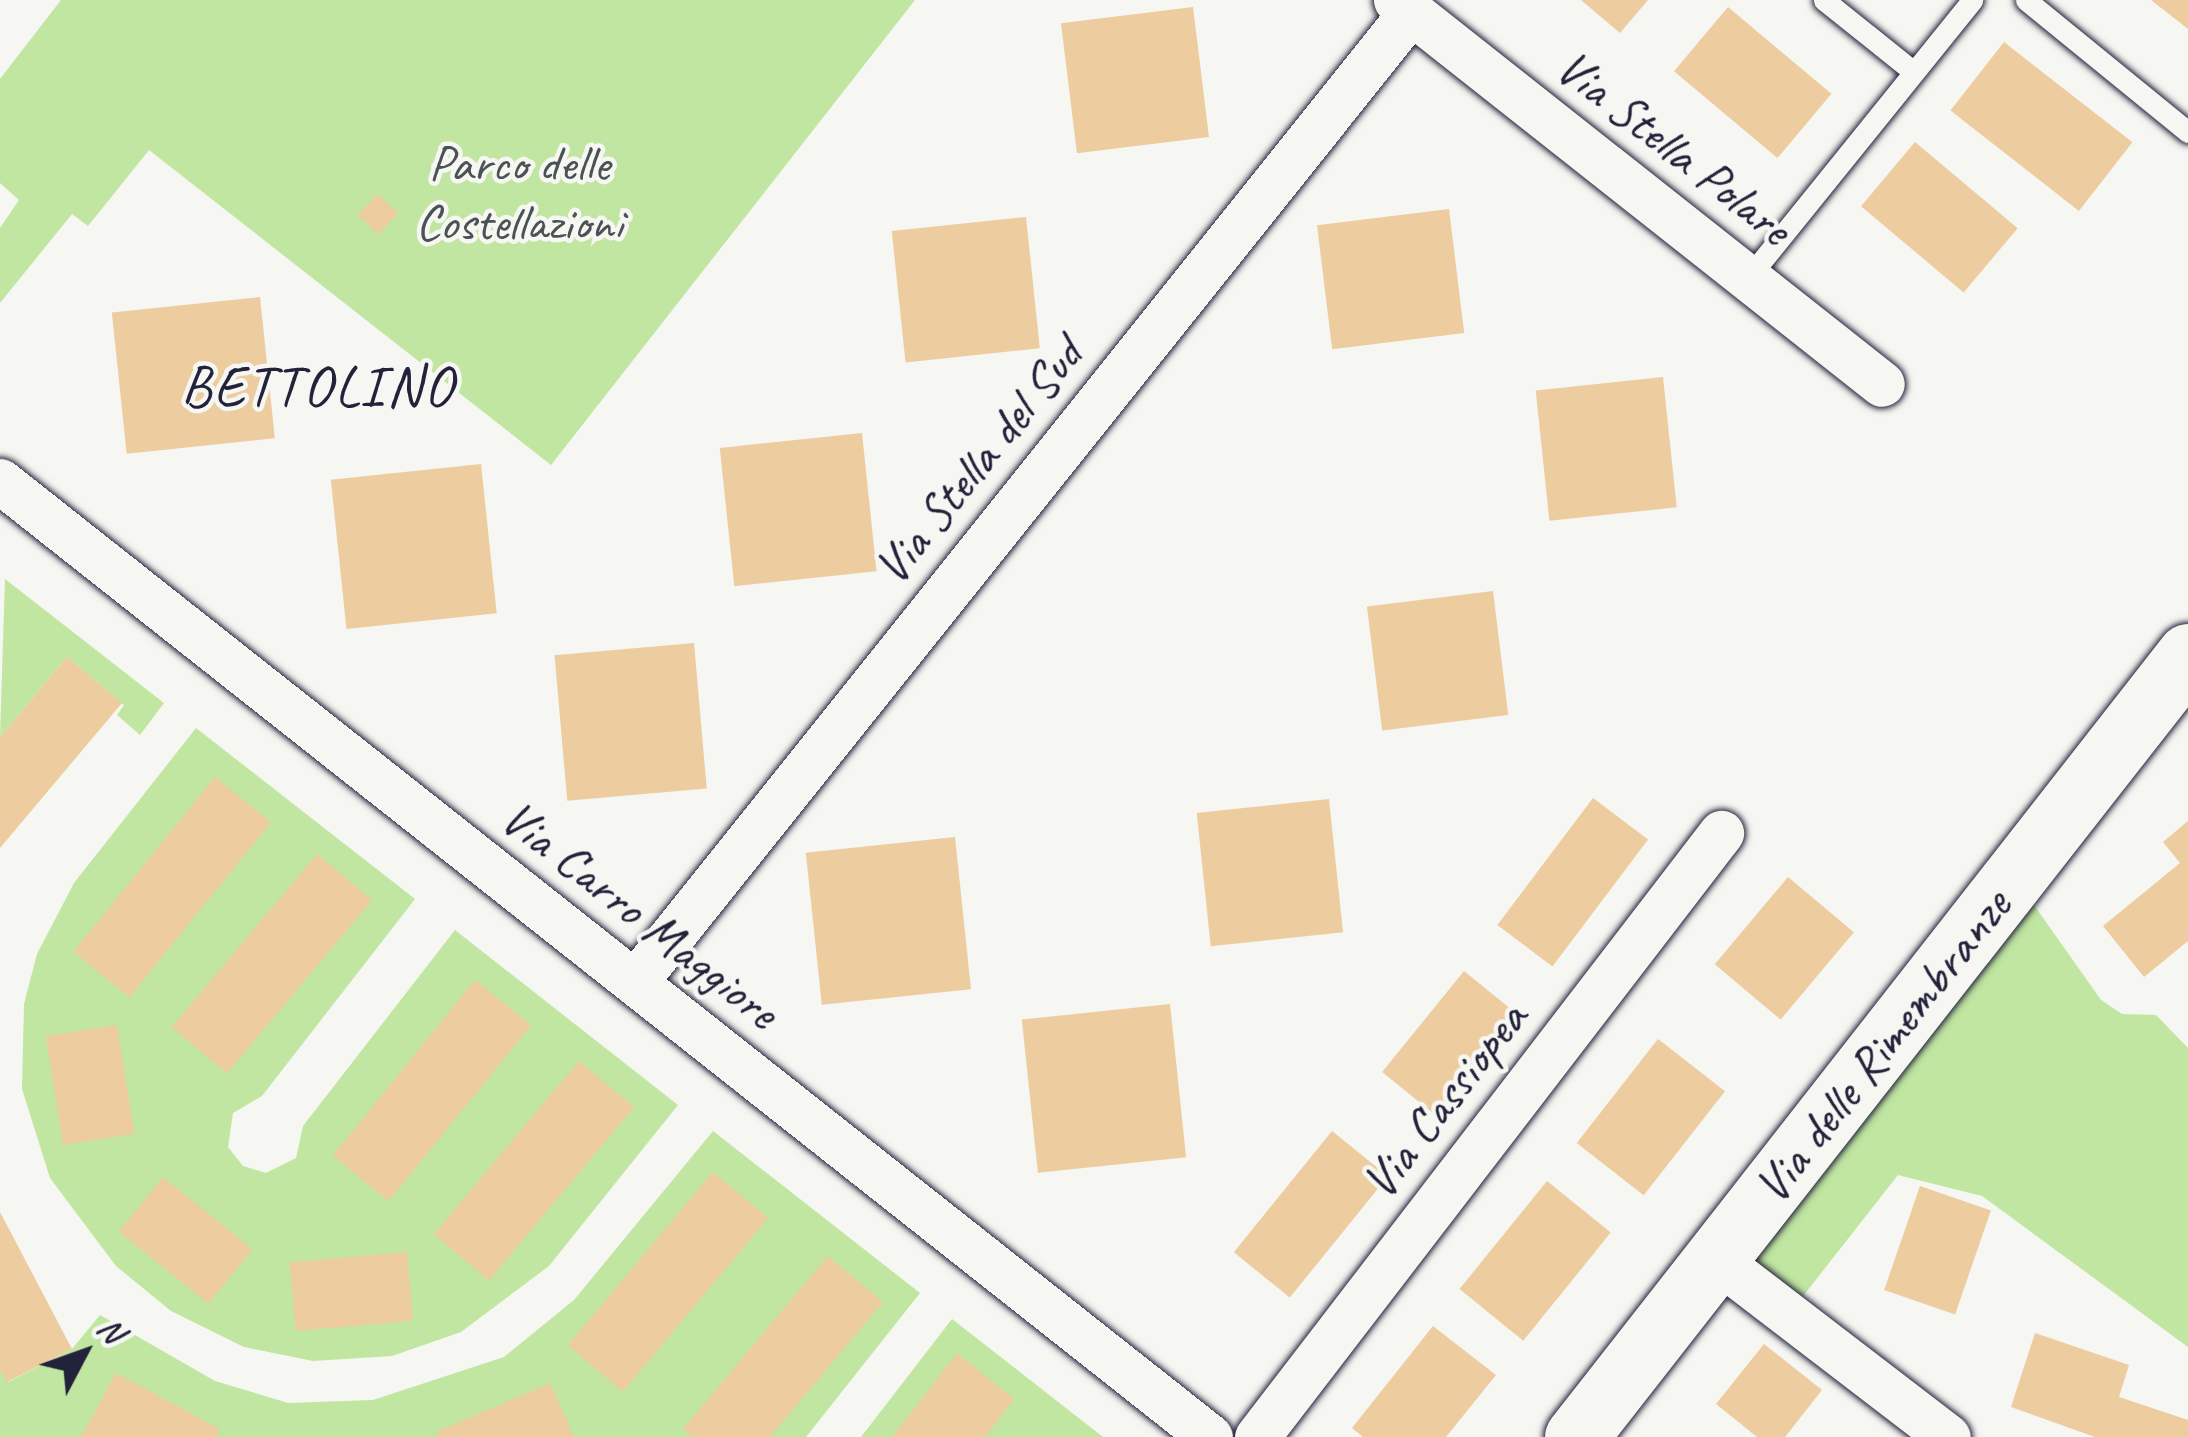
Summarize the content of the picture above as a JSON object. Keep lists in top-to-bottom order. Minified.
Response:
{"streets":{"street":["Via Stella Polare","Via Stella del Sud","Via Carro Maggiore","Via delle Rimembranze","Via Cassiopea"]},"crossings":[["Via Stella Polare","Via Stella del Sud"],["Via Stella del Sud","Via Carro Maggiore"]],"districts":["BETTOLINO"],"parks":["Parco delle Costellazioni"],"north":"top right"}
